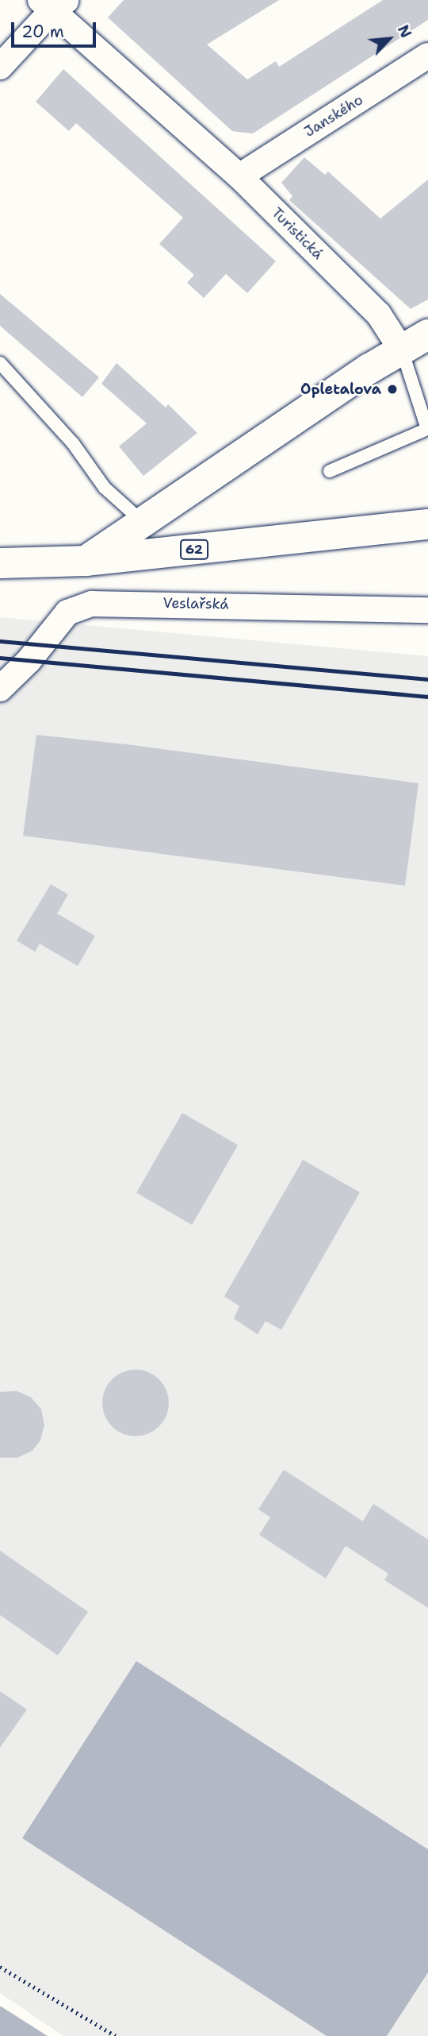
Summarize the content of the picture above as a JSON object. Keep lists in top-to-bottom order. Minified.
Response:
{"streets":{"main road":["62"],"street":["Janského","Turistická","Veslařská"]},"crossings":[["Janského","Turistická"]],"places":["Opletalova"],"scale_bar":"20 m","north":"top right"}
